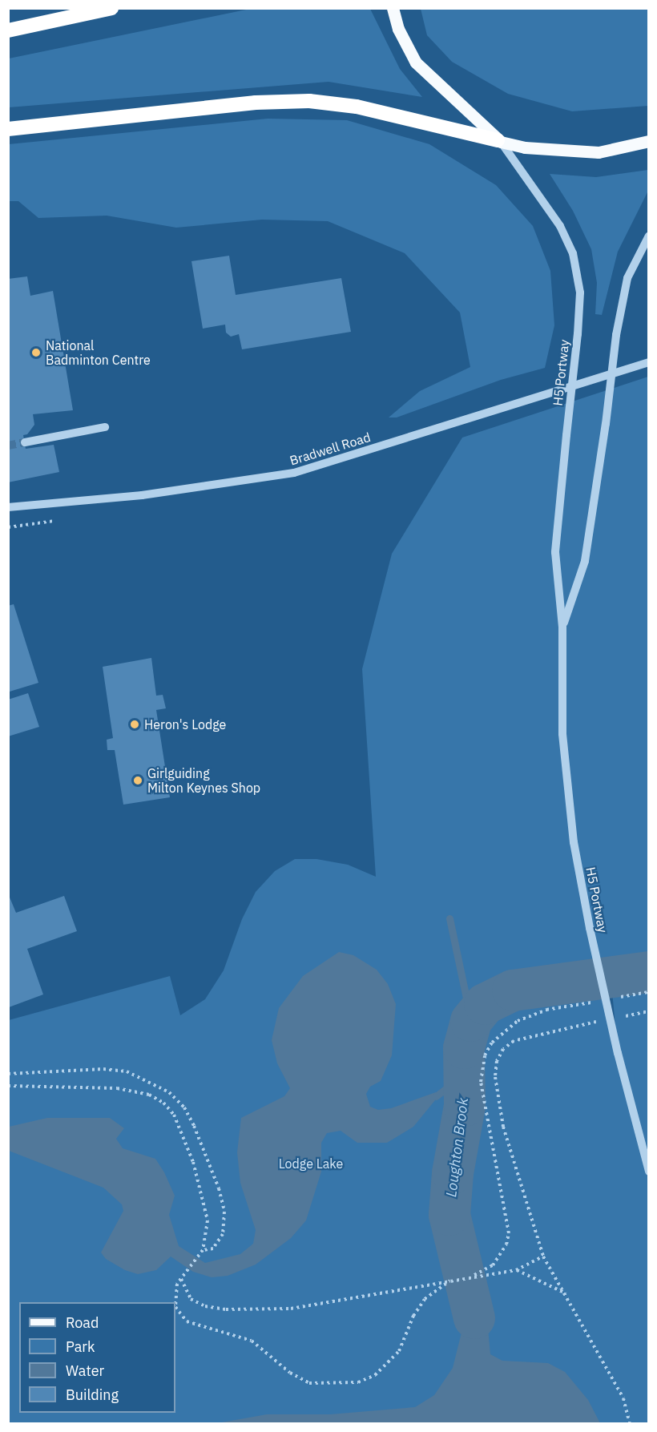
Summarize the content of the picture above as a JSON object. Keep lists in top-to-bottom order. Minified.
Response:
{"streets":{"street":["H5 Portway","Bradwell Road"]},"water":["Loughton Brook"],"parks":["Lodge Lake"],"places":["National Badminton Centre","Heron's Lodge","Girlguiding Milton Keynes Shop"],"legend":["Road","Park","Water","Building"]}
